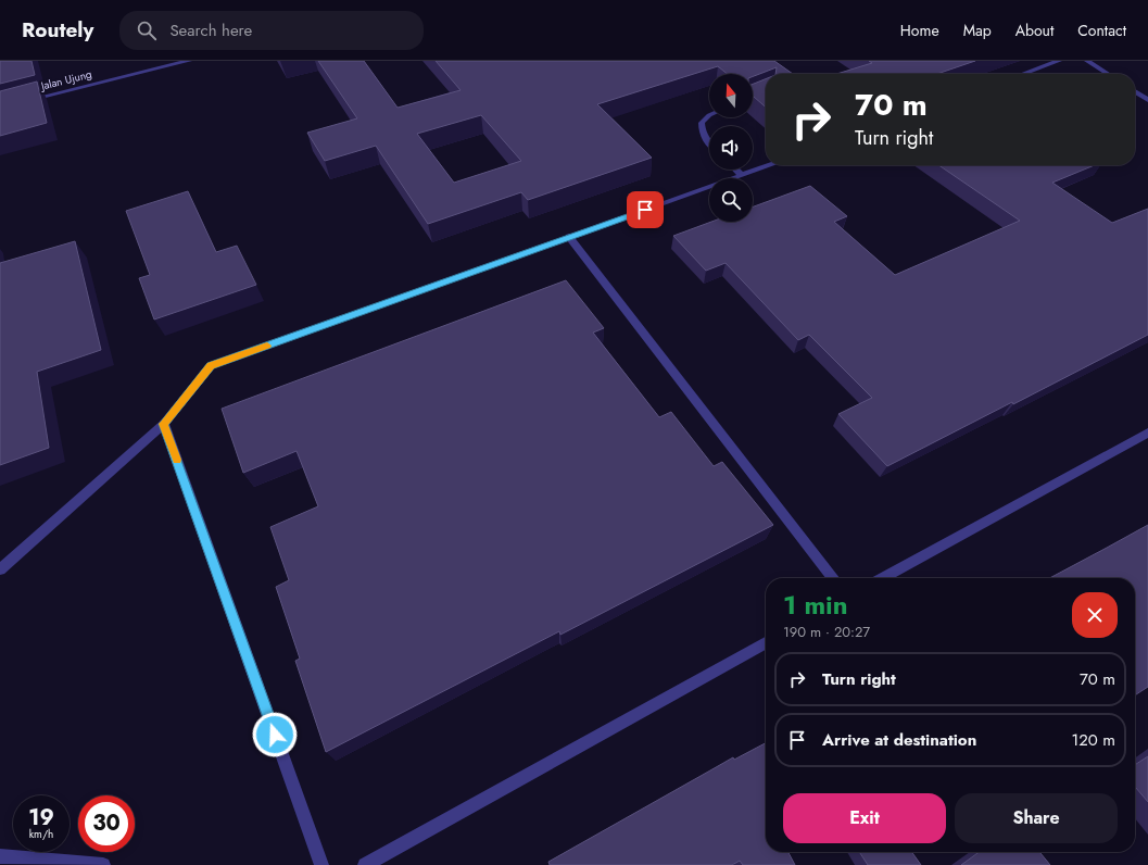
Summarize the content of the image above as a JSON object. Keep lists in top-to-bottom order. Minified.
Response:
{"streets":{"street":["Jalan Ujung"]},"north":"top","page":{"header":"Routely","search":"Search here","nav":["Home","Map","About","Contact"],"turn":["70 m","Turn right"],"heading":["1 min","190 m · 20:27"],"list":[{"name":"Turn right","value":"70 m"},{"name":"Arrive at destination","value":"120 m"}],"buttons":["Exit","Share"],"speed":"19 km/h","limit":"30"}}
